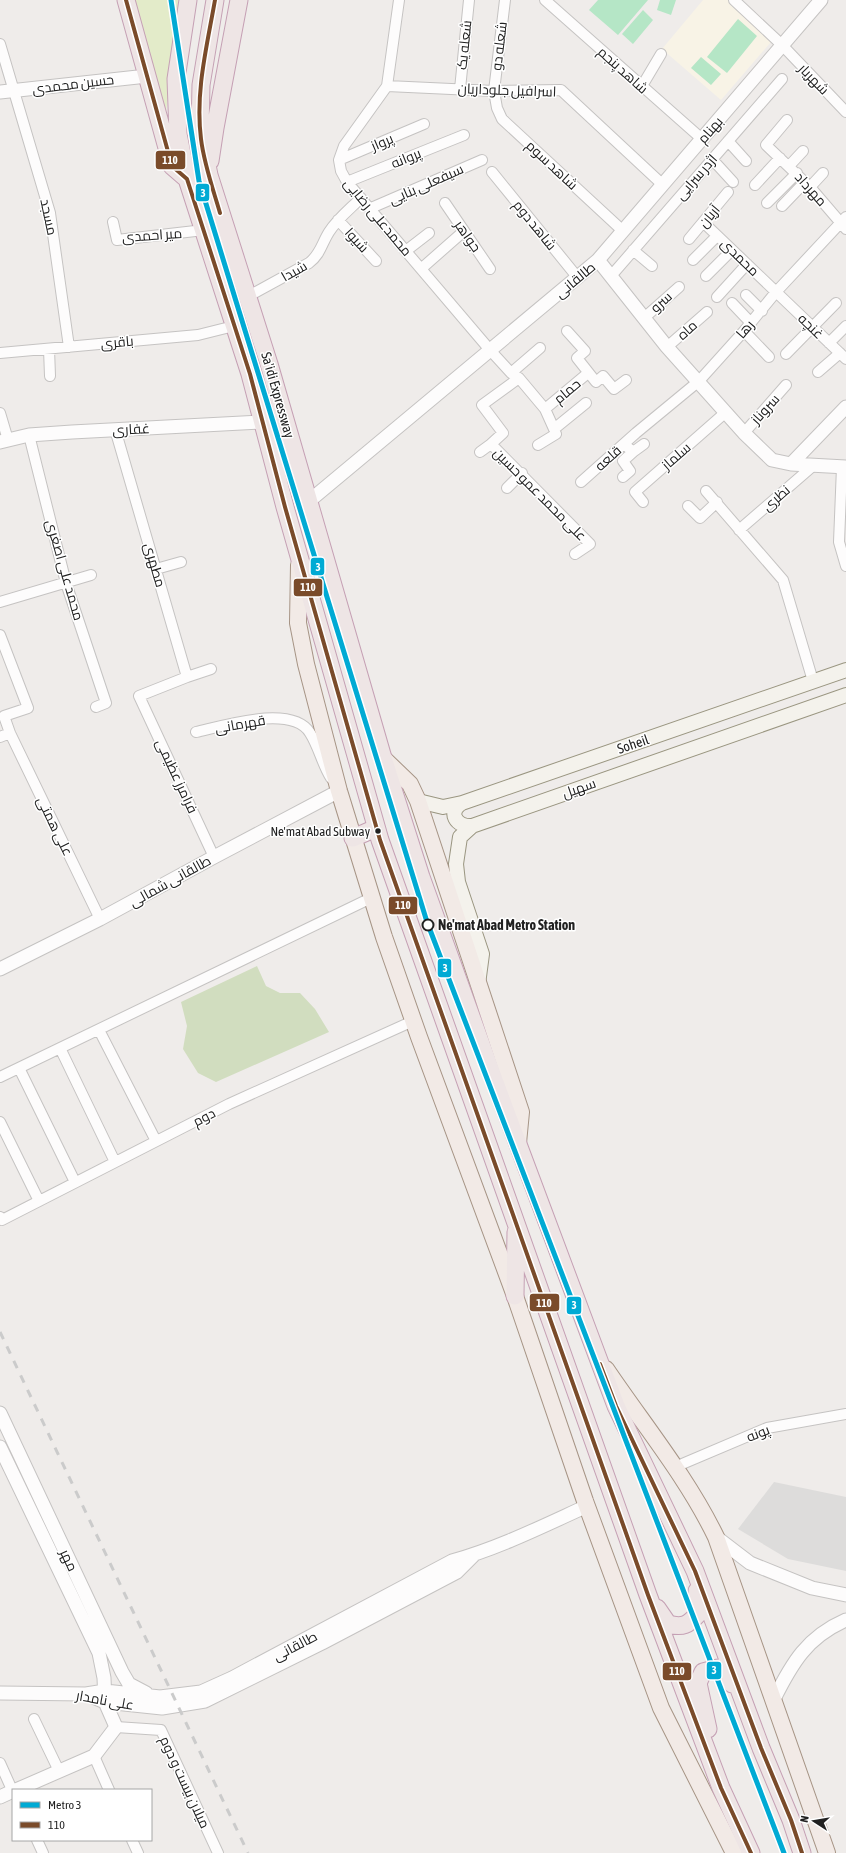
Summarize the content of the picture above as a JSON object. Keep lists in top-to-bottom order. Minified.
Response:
{"streets":{"highway":["Sa'idi Expressway"],"main road":["Soheil","سهیل"],"street":["شعله یک","شعله دو","شاهد پنجم","شهریار","حسین محمدی","اسرافیل جلوداریان","بهنام","پرواز","پروانه","شاهد سوم","اژدر سرایی","سیفعلی بنایی","مهرداد","آریان","مسجد","محمدعلی رضایی","شاهد دوم","میر احمدی","جواهر","شیوا","محمدی","شیدا","طالقانی","سرو","غنچه","رها","ماه","باقری","حمام","سروناز","غفاری","سلماز","قلعه","علی محمد عمو حسین","نظری","مطهری","محمد علی اصغری","قهرمانی","فرامرز عظیمی","علی همتی","طالقانی شمالی","دوم","پونه","مهر","علی نامدار","میلان بیست و دوم"]},"crossings":[["شعله یک","اسرافیل جلوداریان"],["شعله دو","اسرافیل جلوداریان"],["شعله دو","شاهد سوم"],["شاهد پنجم","بهنام"],["شهریار","بهنام"],["حسین محمدی","مسجد"],["اسرافیل جلوداریان","بهنام"],["اسرافیل جلوداریان","شاهد سوم"],["اسرافیل جلوداریان","محمدعلی رضایی"],["بهنام","شاهد سوم"],["بهنام","طالقانی"],["پرواز","محمدعلی رضایی"],["پروانه","محمدعلی رضایی"],["اژدر سرایی","طالقانی"],["سیفعلی بنایی","محمدعلی رضایی"],["مهرداد","رها"],["آریان","محمدی"],["مسجد","باقری"],["محمدعلی رضایی","شیدا"],["محمدعلی رضایی","طالقانی"],["محمدعلی رضایی","علی محمد عمو حسین"],["شاهد دوم","طالقانی"],["میر احمدی","Sa'idi Expressway"],["شیوا","شیدا"],["محمدی","غنچه"],["محمدی","رها"],["شیدا","Sa'idi Expressway"],["طالقانی","سرو"],["طالقانی","رها"],["طالقانی","ماه"],["طالقانی","Sa'idi Expressway"],["طالقانی","سروناز"],["طالقانی","سلماز"],["طالقانی","نظری"],["طالقانی","مهر"],["طالقانی","علی نامدار"],["غنچه","رها"],["رها","قلعه"],["باقری","Sa'idi Expressway"],["Sa'idi Expressway","غفاری"],["غفاری","مطهری"],["غفاری","محمد علی اصغری"],["مطهری","فرامرز عظیمی"],["قهرمانی","طالقانی شمالی"],["فرامرز عظیمی","طالقانی شمالی"],["علی همتی","طالقانی شمالی"],["مهر","علی نامدار"]],"places":["Ne'mat Abad Subway","Ne'mat Abad Metro Station"],"lines":["metro line 3","transit line 110"],"legend":["Metro 3","110"],"north":"left"}
